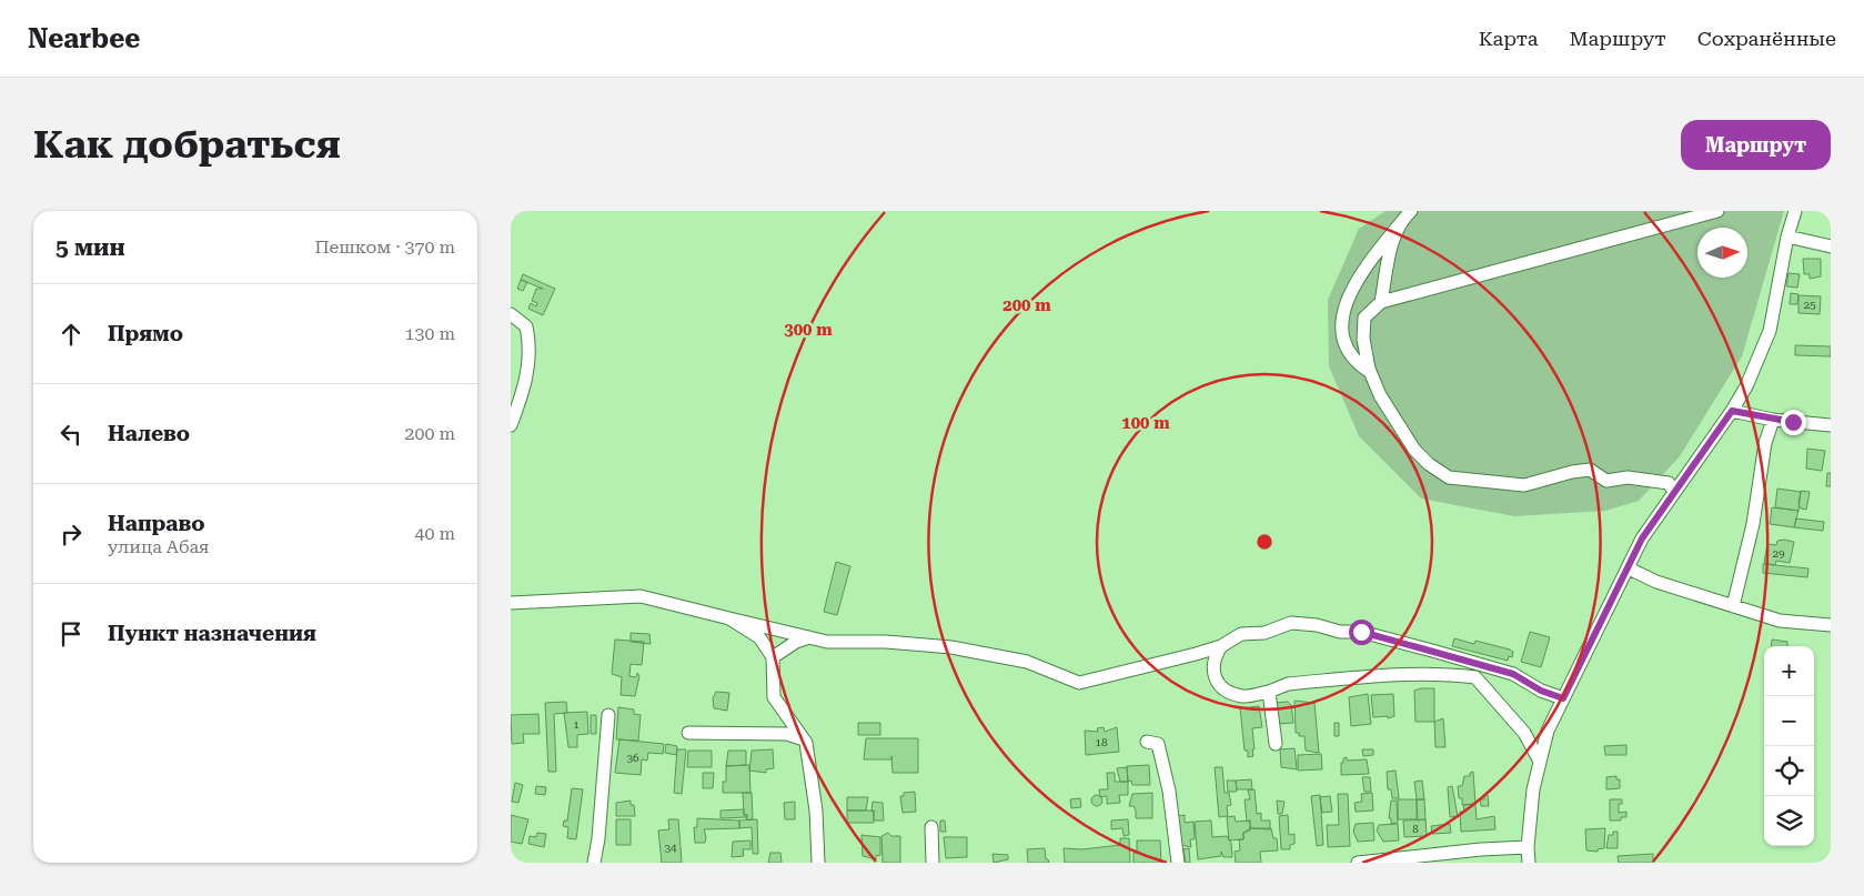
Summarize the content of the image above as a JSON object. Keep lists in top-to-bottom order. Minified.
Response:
{"house_numbers":["25","29","1","18","36","8","34"],"north":"right","page":{"header":"Nearbee","nav":["Карта","Маршрут","Сохранённые"],"buttons":"Маршрут","title":"Как добраться","heading":["5 мин","Пешком · 370 m"],"list":[["Прямо","130 m"],["Налево","200 m"],["Направо","улица Абая","40 m"],"Пункт назначения"],"map_buttons":["+","−"]},"rings":["200 m","300 m","100 m"]}
